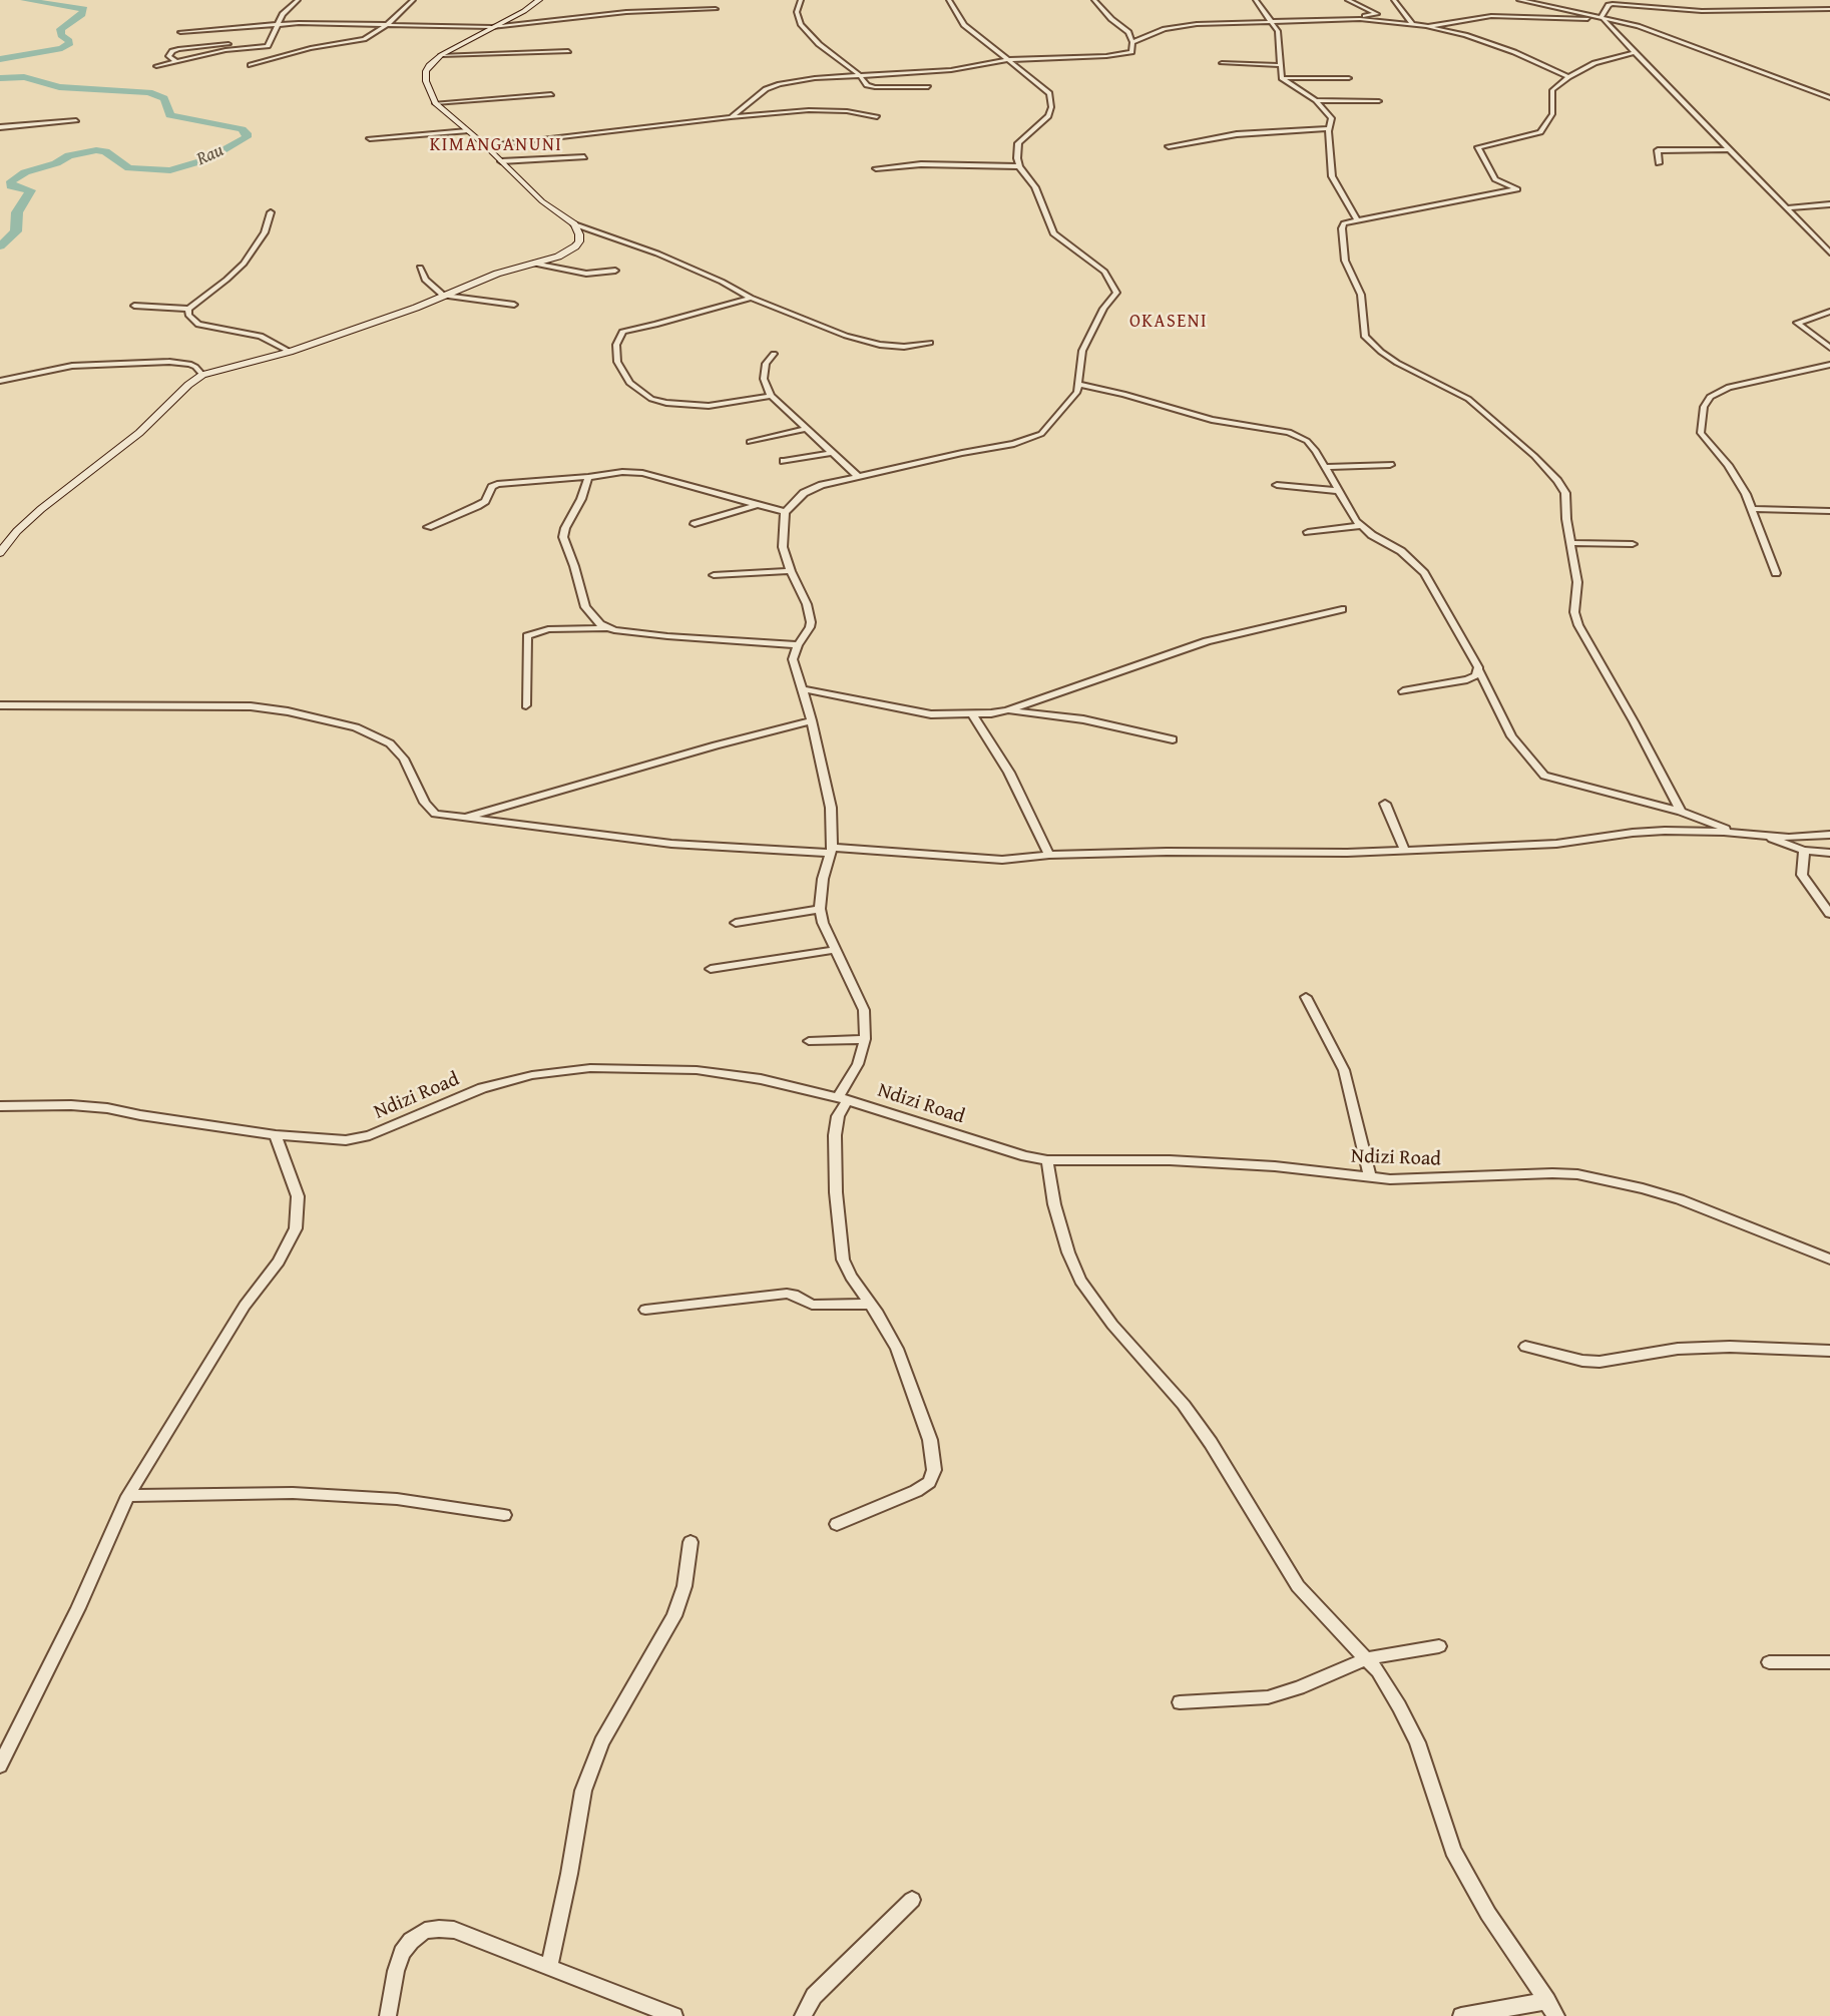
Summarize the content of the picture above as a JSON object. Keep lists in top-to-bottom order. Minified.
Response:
{"streets":{"street":["Ndizi Road"]},"districts":["KIMANGANUNI","OKASENI"],"water":["Rau"]}
